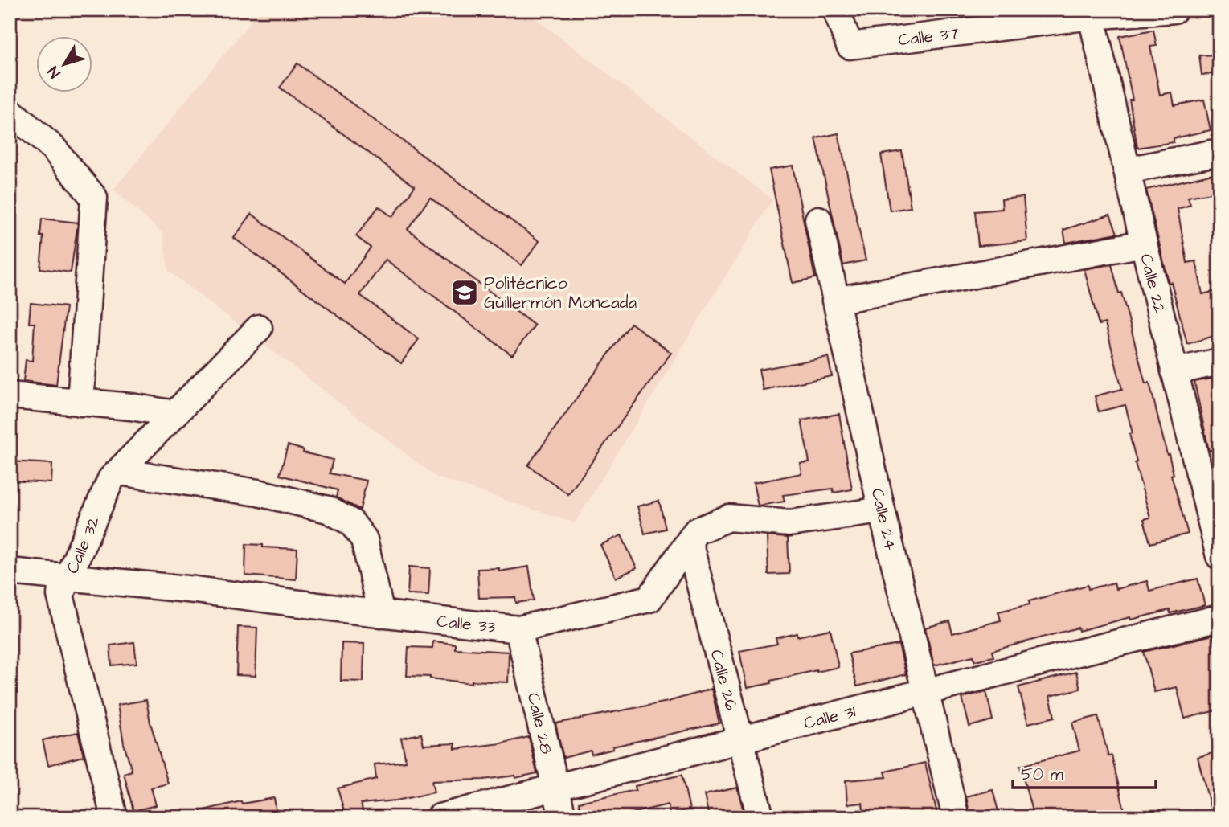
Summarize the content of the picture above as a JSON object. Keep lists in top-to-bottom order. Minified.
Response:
{"streets":{"street":["Calle 37","Calle 22","Calle 24","Calle 32","Calle 33","Calle 26","Calle 31","Calle 28"]},"crossings":[["Calle 37","Calle 22"],["Calle 24","Calle 33"],["Calle 24","Calle 31"],["Calle 32","Calle 33"],["Calle 33","Calle 26"],["Calle 33","Calle 28"],["Calle 26","Calle 31"],["Calle 31","Calle 28"]],"places":{"school or university":["Politécnico Guillermón Moncada"]},"scale_bar":"50 m","north":"bottom left"}
